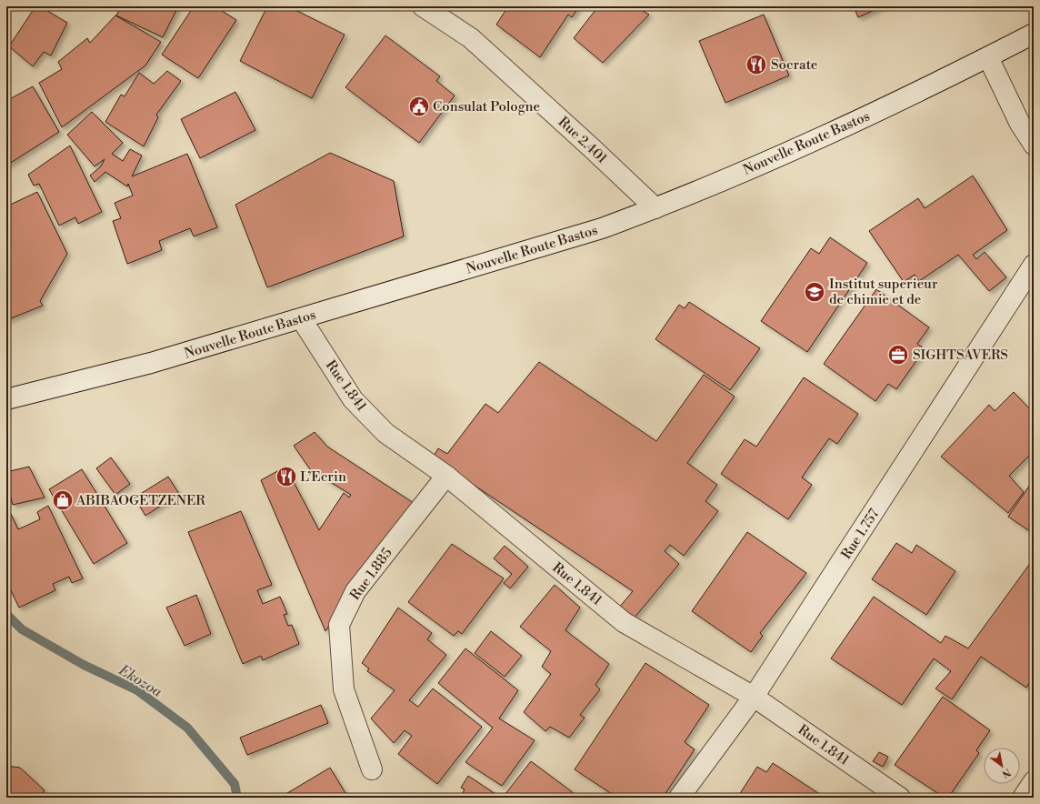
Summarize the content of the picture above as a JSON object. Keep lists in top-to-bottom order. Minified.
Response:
{"streets":{"street":["Rue 2.401","Nouvelle Route Bastos","Rue 1.841","Rue 1.757","Rue 1.885"]},"crossings":[["Rue 2.401","Nouvelle Route Bastos"],["Nouvelle Route Bastos","Rue 1.841"],["Rue 1.841","Rue 1.757"],["Rue 1.841","Rue 1.885"]],"water":["Ekozoa"],"places":{"restaurant":["Socrate","L’Ecrin"],"public building":["Consulat Pologne"],"school or university":["Institut superieur de chimie et de"],"office":["SIGHTSAVERS"],"shop":["ABIBAOGETZENER"]},"north":"bottom right"}
